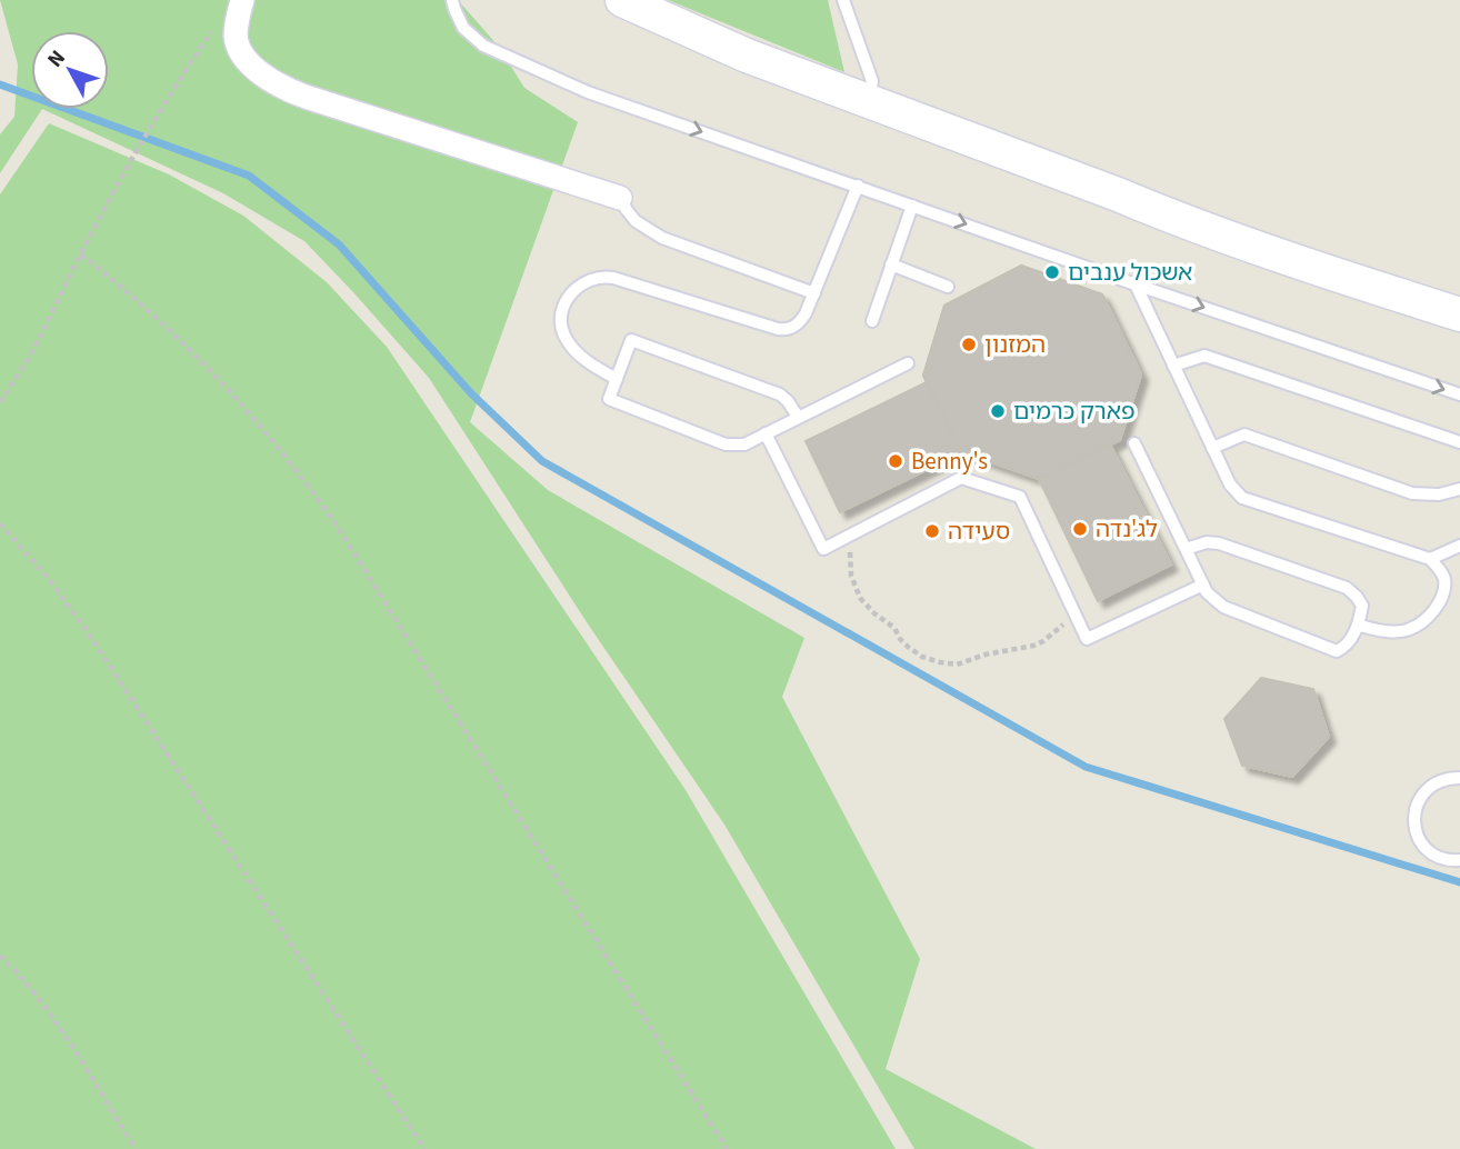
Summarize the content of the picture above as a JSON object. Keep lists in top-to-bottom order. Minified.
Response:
{"places":["אשכול ענבים","המזנון","פארק כרמים","Benny's","לג'נדה","סעידה"],"north":"top left"}
